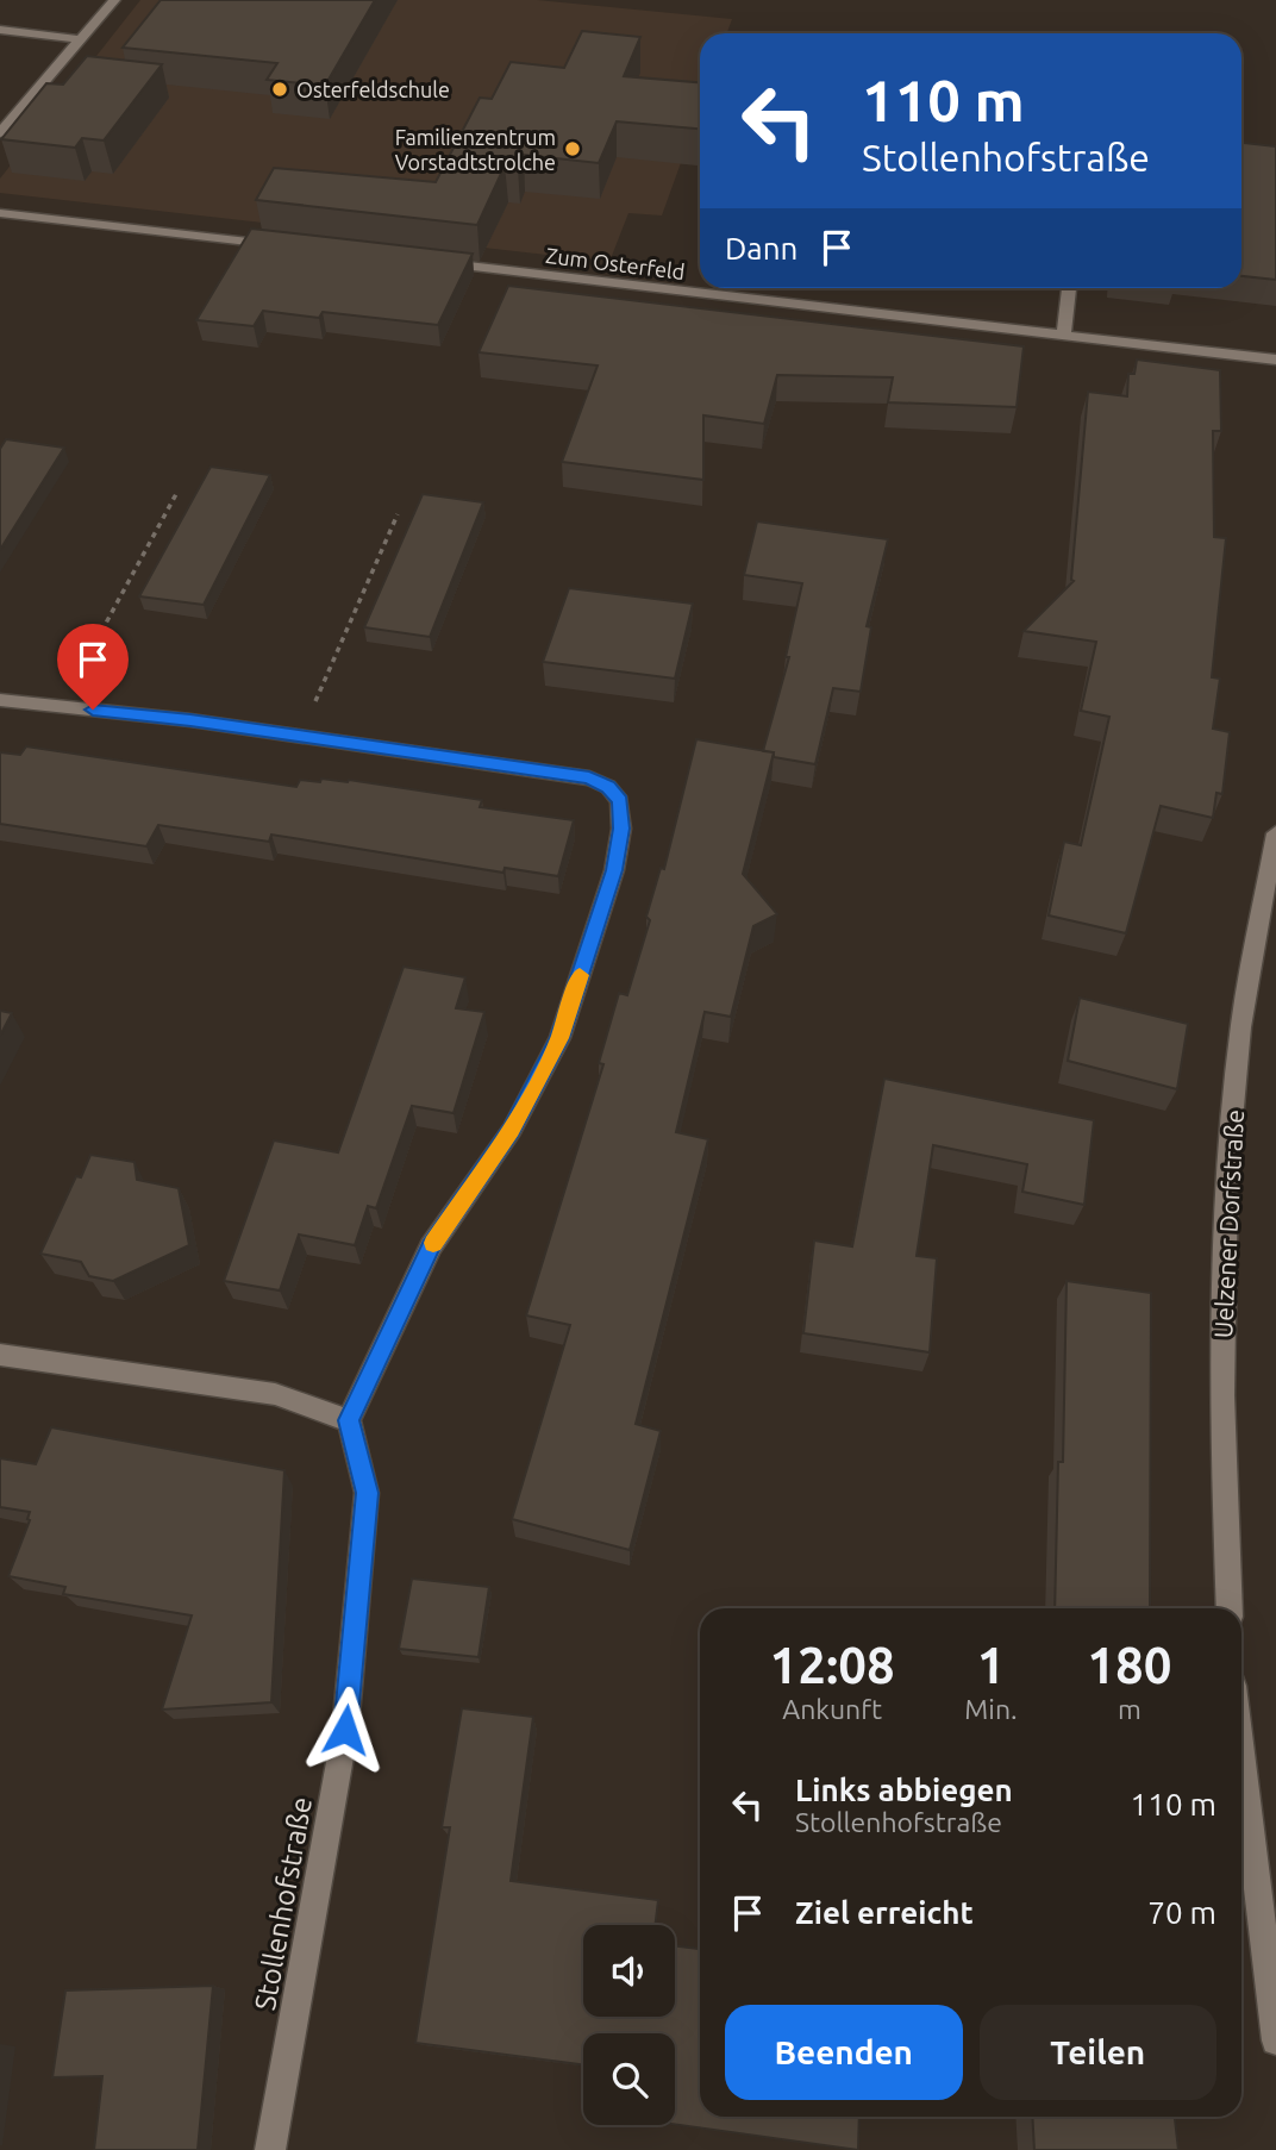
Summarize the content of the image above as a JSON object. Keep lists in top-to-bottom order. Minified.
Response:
{"streets":{"street":["Zum Osterfeld","Uelzener Dorfstraße","Stollenhofstraße"]},"places":["Osterfeldschule","Familienzentrum Vorstadtstrolche"],"page":{"turn":["110 m","Stollenhofstraße"],"then":"Dann","eta":["12:08","Ankunft","1","Min.","180","m"],"list":[{"name":"Links abbiegen","note":"Stollenhofstraße","value":"110 m"},{"name":"Ziel erreicht","value":"70 m"}],"buttons":["Beenden","Teilen"]}}
